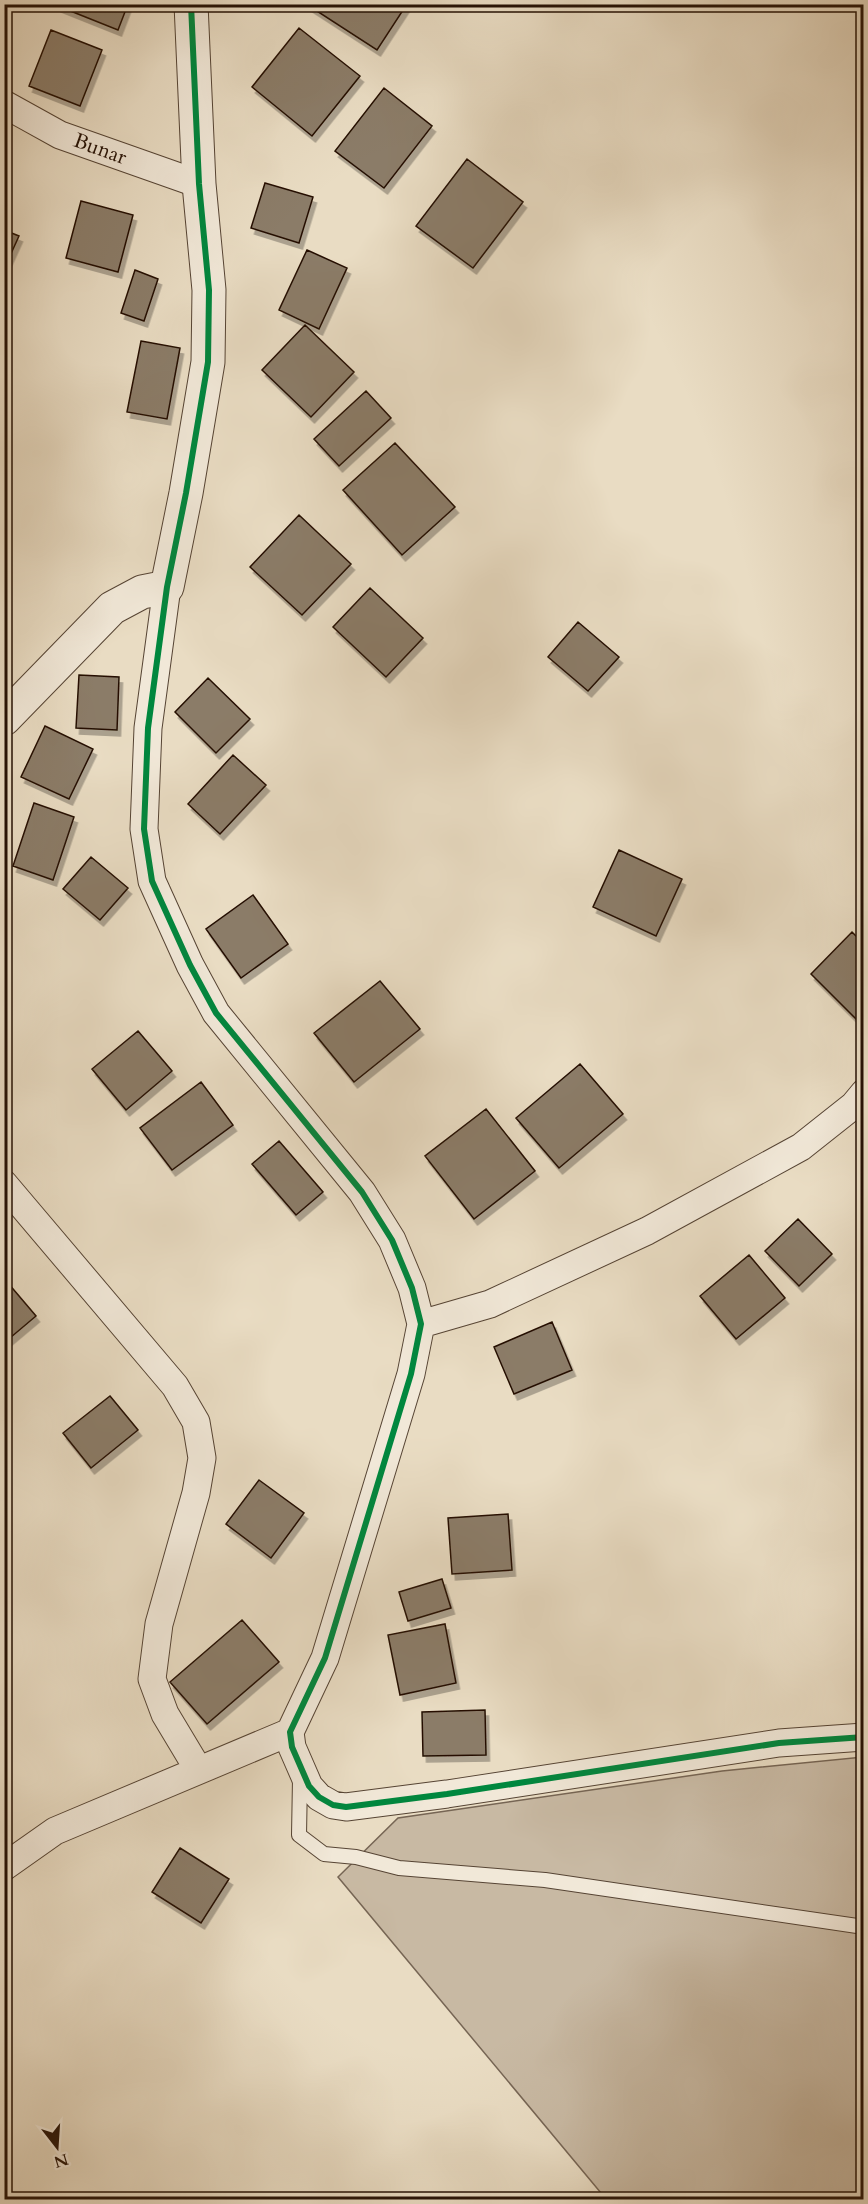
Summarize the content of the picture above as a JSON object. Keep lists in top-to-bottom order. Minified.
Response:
{"streets":{"street":["Bunar"]},"north":"bottom"}
